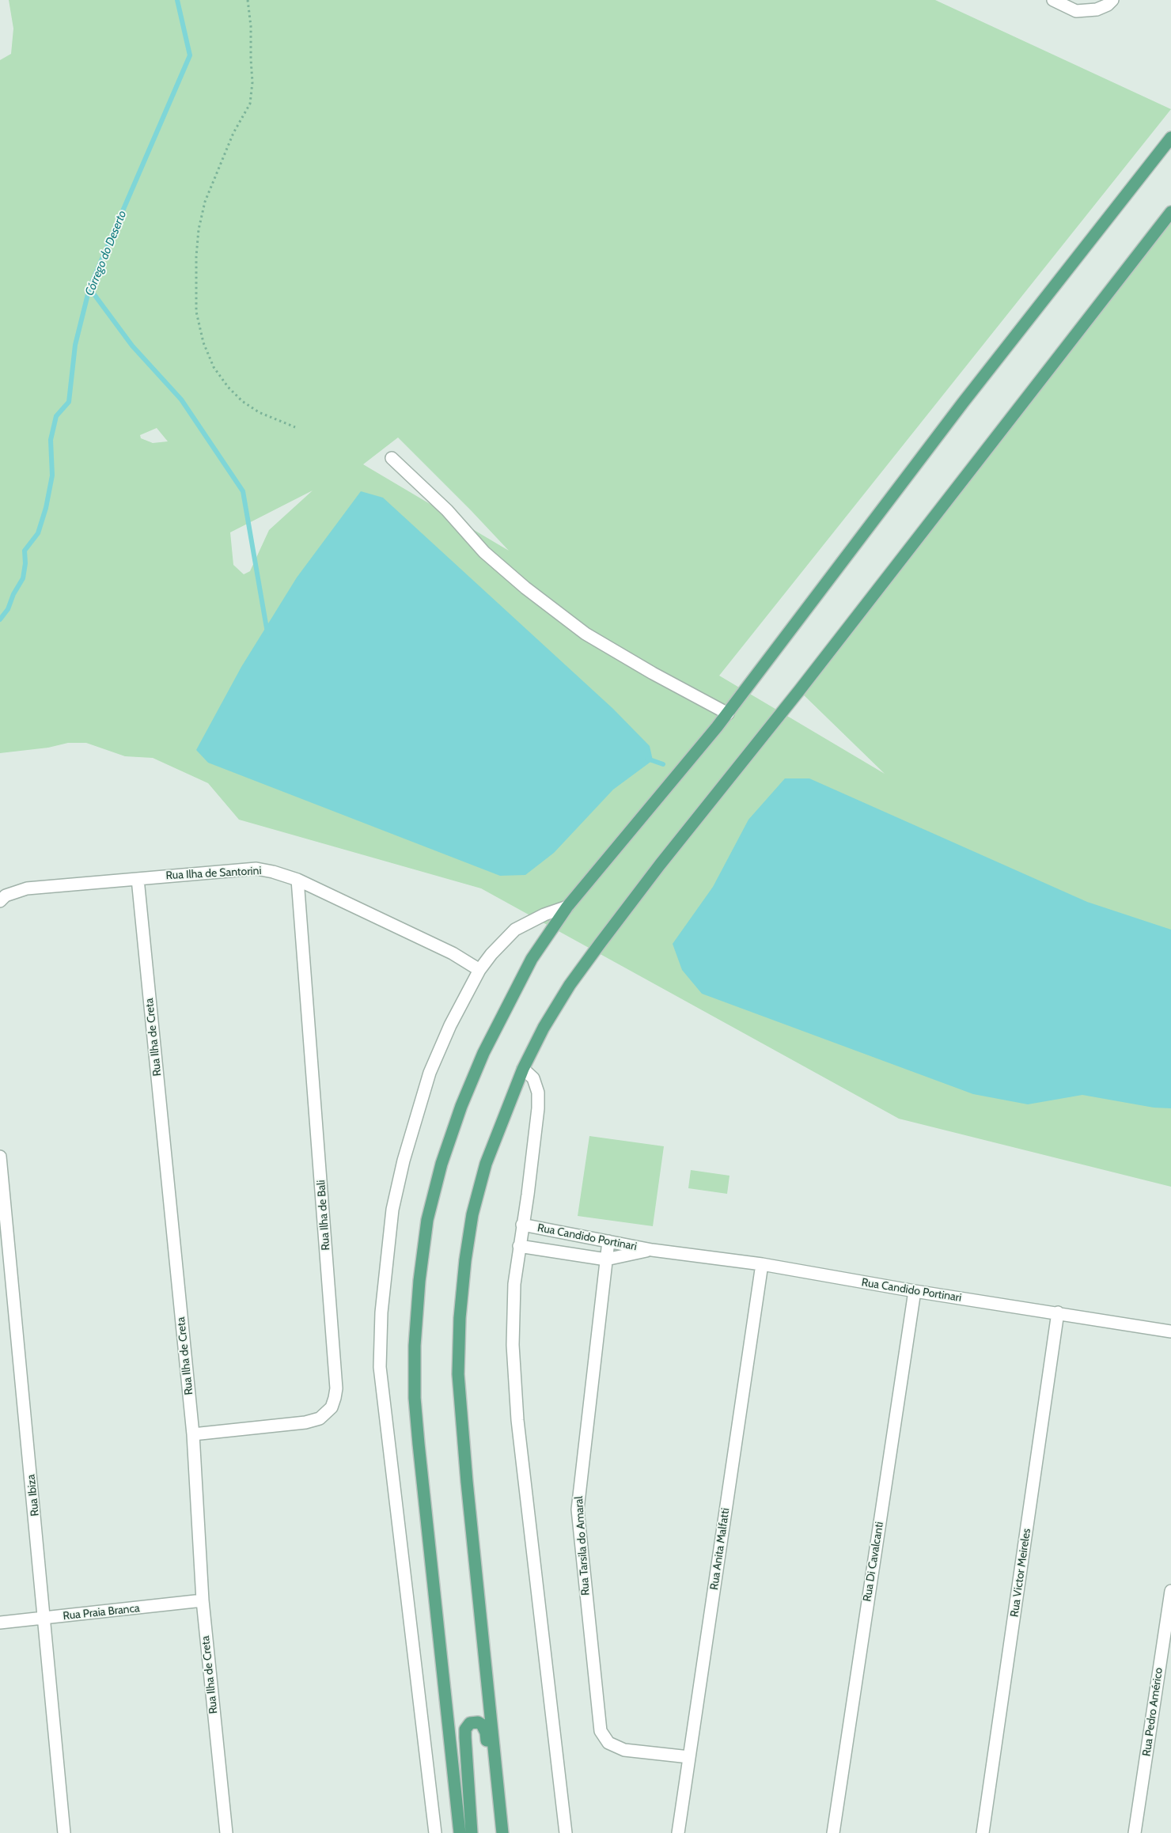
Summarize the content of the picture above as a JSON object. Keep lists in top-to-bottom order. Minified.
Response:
{"streets":{"street":["Rua Ilha de Santorini","Rua Ilha de Creta","Rua Ilha de Bali","Rua Candido Portinari","Rua Ibiza","Rua Tarsila do Amaral","Rua Anita Malfatti","Rua Di Cavalcanti","Rua Victor Meireles","Rua Praia Branca","Rua Pedro Américo"]},"crossings":[["Rua Ilha de Santorini","Rua Ilha de Creta"],["Rua Ilha de Santorini","Rua Ilha de Bali"],["Rua Ilha de Creta","Rua Ilha de Bali"],["Rua Ilha de Creta","Rua Praia Branca"],["Rua Candido Portinari","Rua Tarsila do Amaral"],["Rua Candido Portinari","Rua Anita Malfatti"],["Rua Candido Portinari","Rua Di Cavalcanti"],["Rua Candido Portinari","Rua Victor Meireles"],["Rua Ibiza","Rua Praia Branca"],["Rua Tarsila do Amaral","Rua Anita Malfatti"]],"water":["Córrego do Deserto"]}
